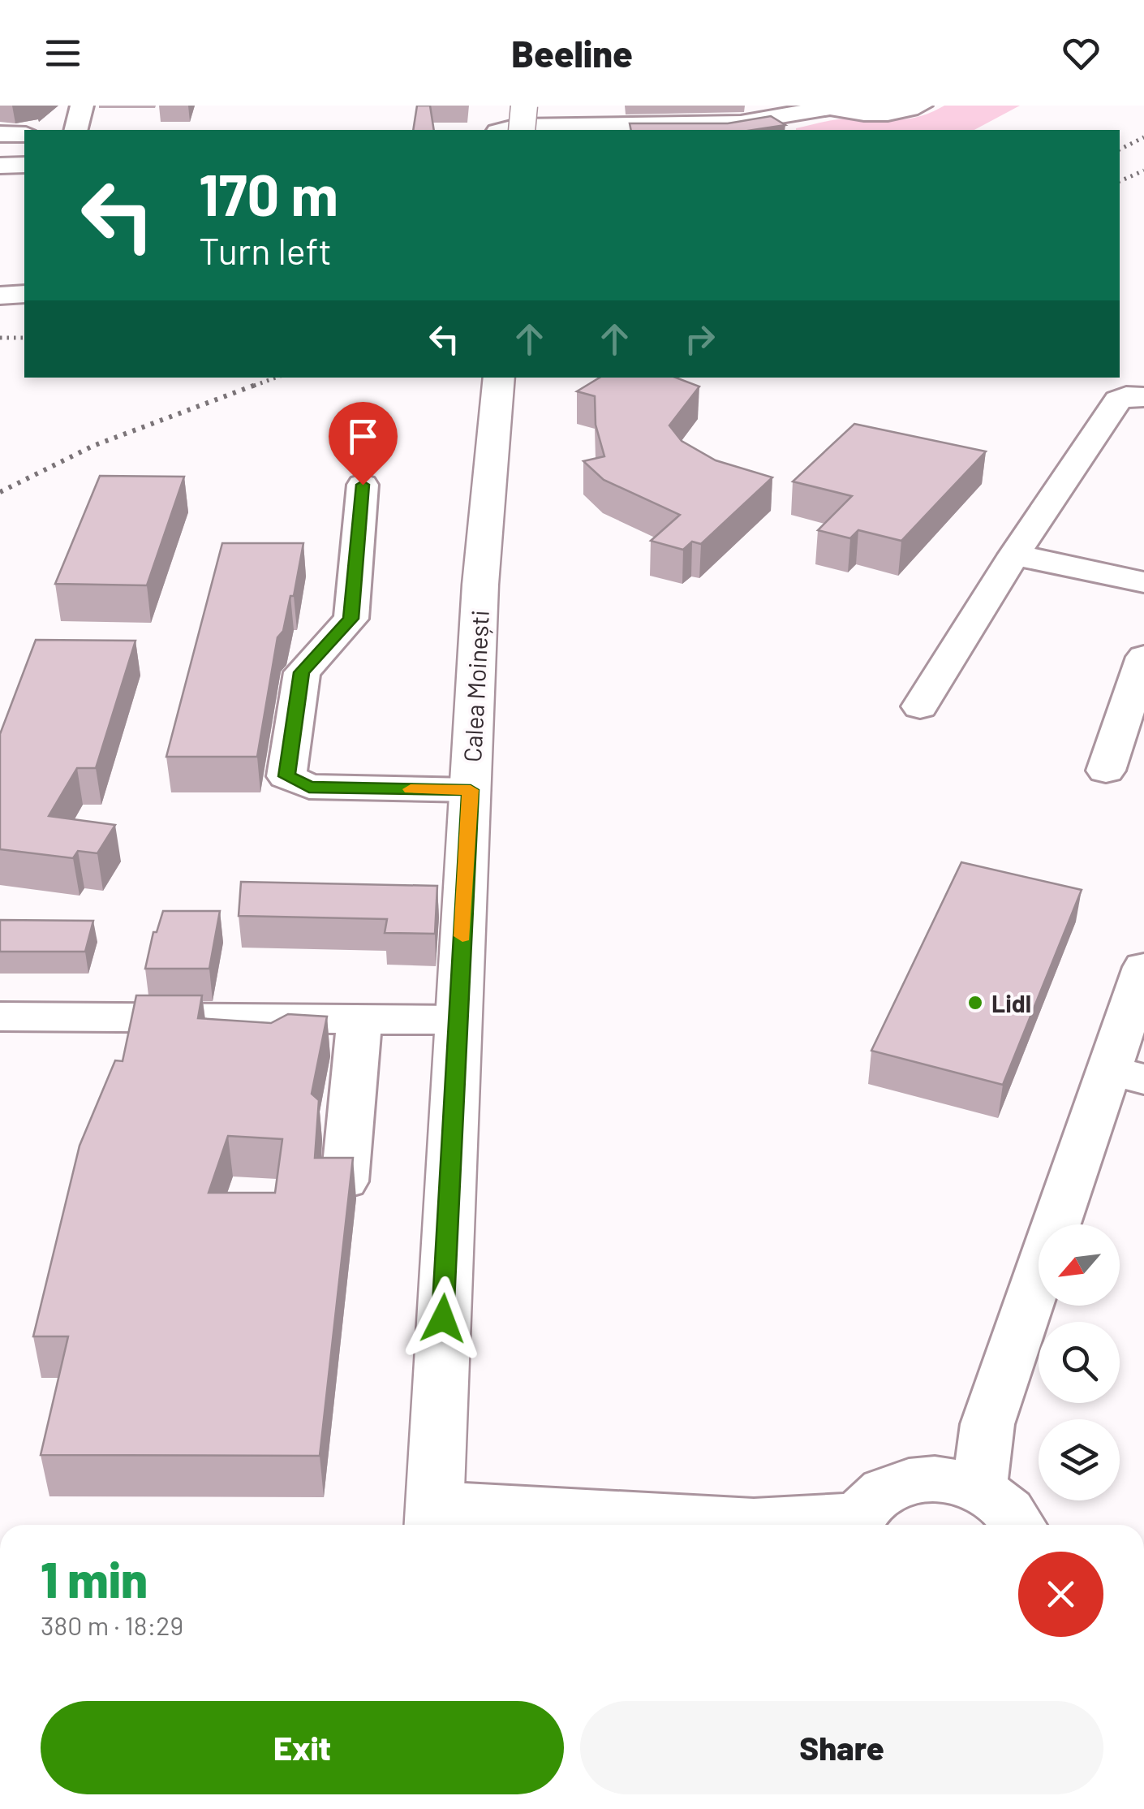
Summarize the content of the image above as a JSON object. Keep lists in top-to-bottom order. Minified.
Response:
{"streets":{"main road":["Calea Moinești"]},"places":["Lidl"],"north":"bottom left","page":{"header":"Beeline","turn":["170 m","Turn left"],"heading":["1 min","380 m · 18:29"],"buttons":["Exit","Share"]}}
